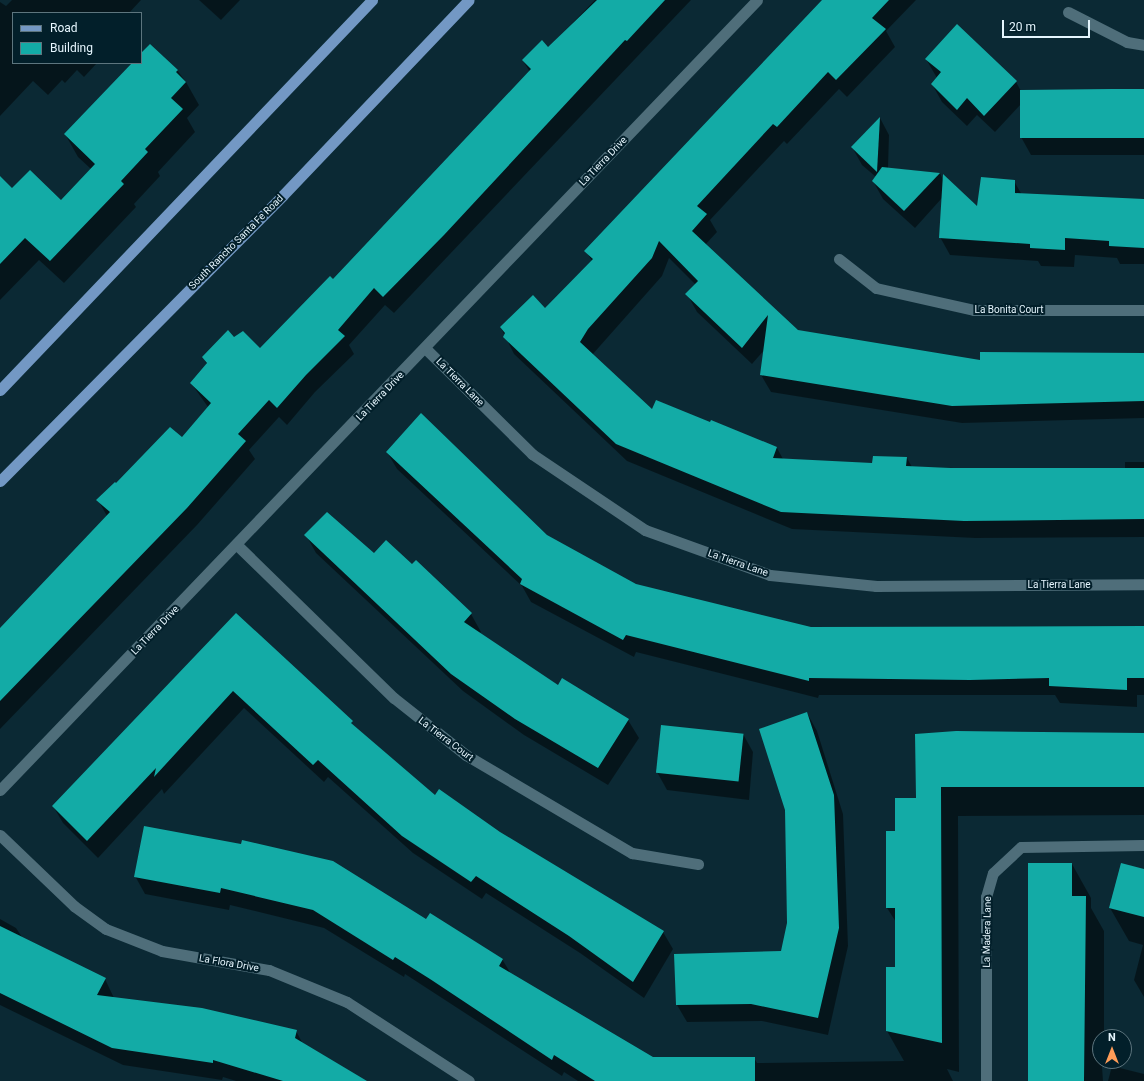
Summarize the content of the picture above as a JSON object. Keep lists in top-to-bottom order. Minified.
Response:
{"streets":{"main road":["South Rancho Santa Fe Road"],"street":["La Tierra Drive","La Bonita Court","La Tierra Lane","La Tierra Court","La Madera Lane","La Flora Drive"]},"crossings":[["La Tierra Drive","La Tierra Lane"],["La Tierra Drive","La Tierra Court"]],"legend":["Road","Building"],"scale_bar":"20 m","north":"top"}
